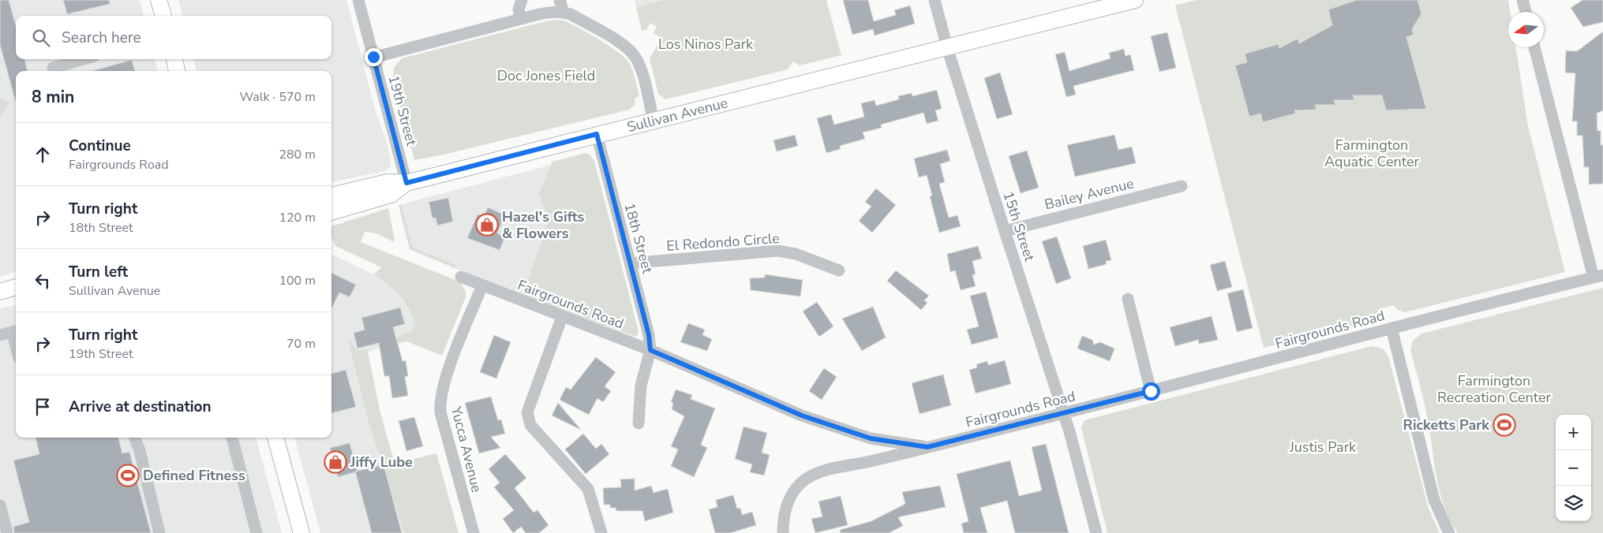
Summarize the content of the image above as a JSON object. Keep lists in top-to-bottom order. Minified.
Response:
{"streets":{"main road":["Sullivan Avenue"],"street":["19th Street","Bailey Avenue","15th Street","18th Street","El Redondo Circle","Fairgrounds Road","Yucca Avenue"]},"crossings":[["19th Street","Sullivan Avenue"],["Sullivan Avenue","15th Street"],["Sullivan Avenue","18th Street"],["Bailey Avenue","15th Street"],["15th Street","Fairgrounds Road"],["18th Street","El Redondo Circle"],["18th Street","Fairgrounds Road"],["Fairgrounds Road","Yucca Avenue"]],"parks":["Los Ninos Park","Doc Jones Field","Farmington Aquatic Center","Farmington Recreation Center","Justis Park"],"places":{"shop":["Hazel's Gifts & Flowers","Jiffy Lube"],"sports":["Ricketts Park","Defined Fitness"]},"north":"left","page":{"search":"Search here","heading":["8 min","Walk · 570 m"],"list":[["Continue","Fairgrounds Road","280 m"],["Turn right","18th Street","120 m"],["Turn left","Sullivan Avenue","100 m"],["Turn right","19th Street","70 m"],"Arrive at destination"],"map_buttons":["+","−"]}}
